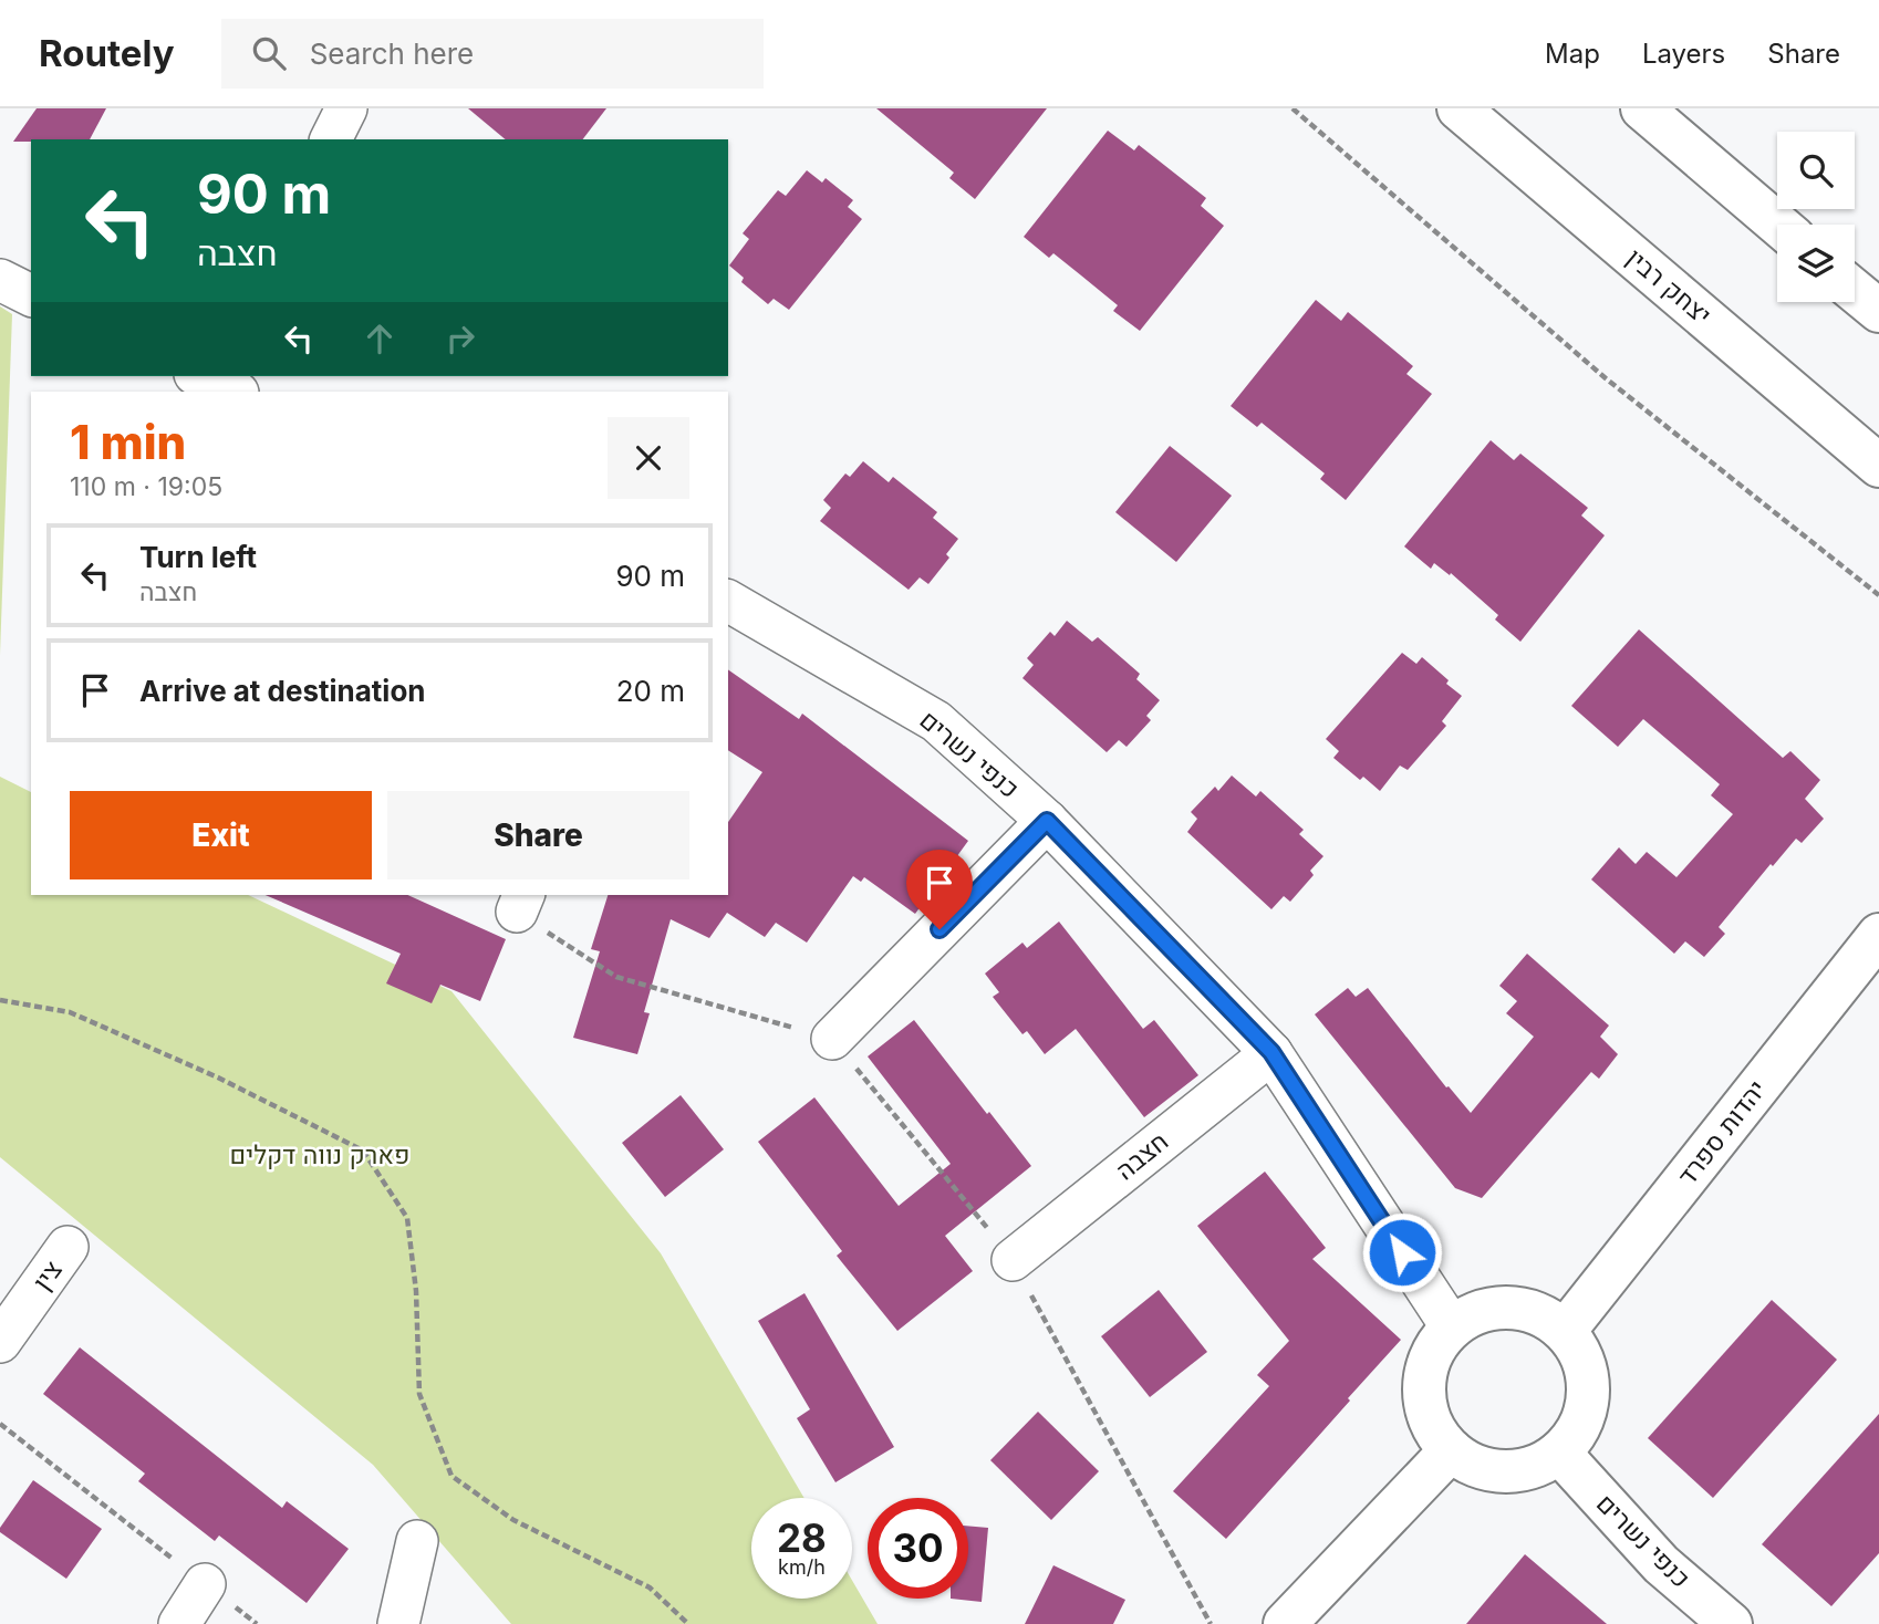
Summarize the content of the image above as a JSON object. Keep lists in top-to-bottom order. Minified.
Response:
{"streets":{"street":["יצחק רבין","כנפי נשרים","יהדות ספרד","חצבה","צין"]},"crossings":[["כנפי נשרים","יהדות ספרד"],["כנפי נשרים","חצבה"]],"parks":["פארק נווה דקלים"],"page":{"header":"Routely","search":"Search here","nav":["Map","Layers","Share"],"turn":["90 m","חצבה"],"heading":["1 min","110 m · 19:05"],"list":[{"name":"Turn left","note":"חצבה","value":"90 m"},{"name":"Arrive at destination","value":"20 m"}],"buttons":["Exit","Share"],"speed":"28 km/h","limit":"30"}}
